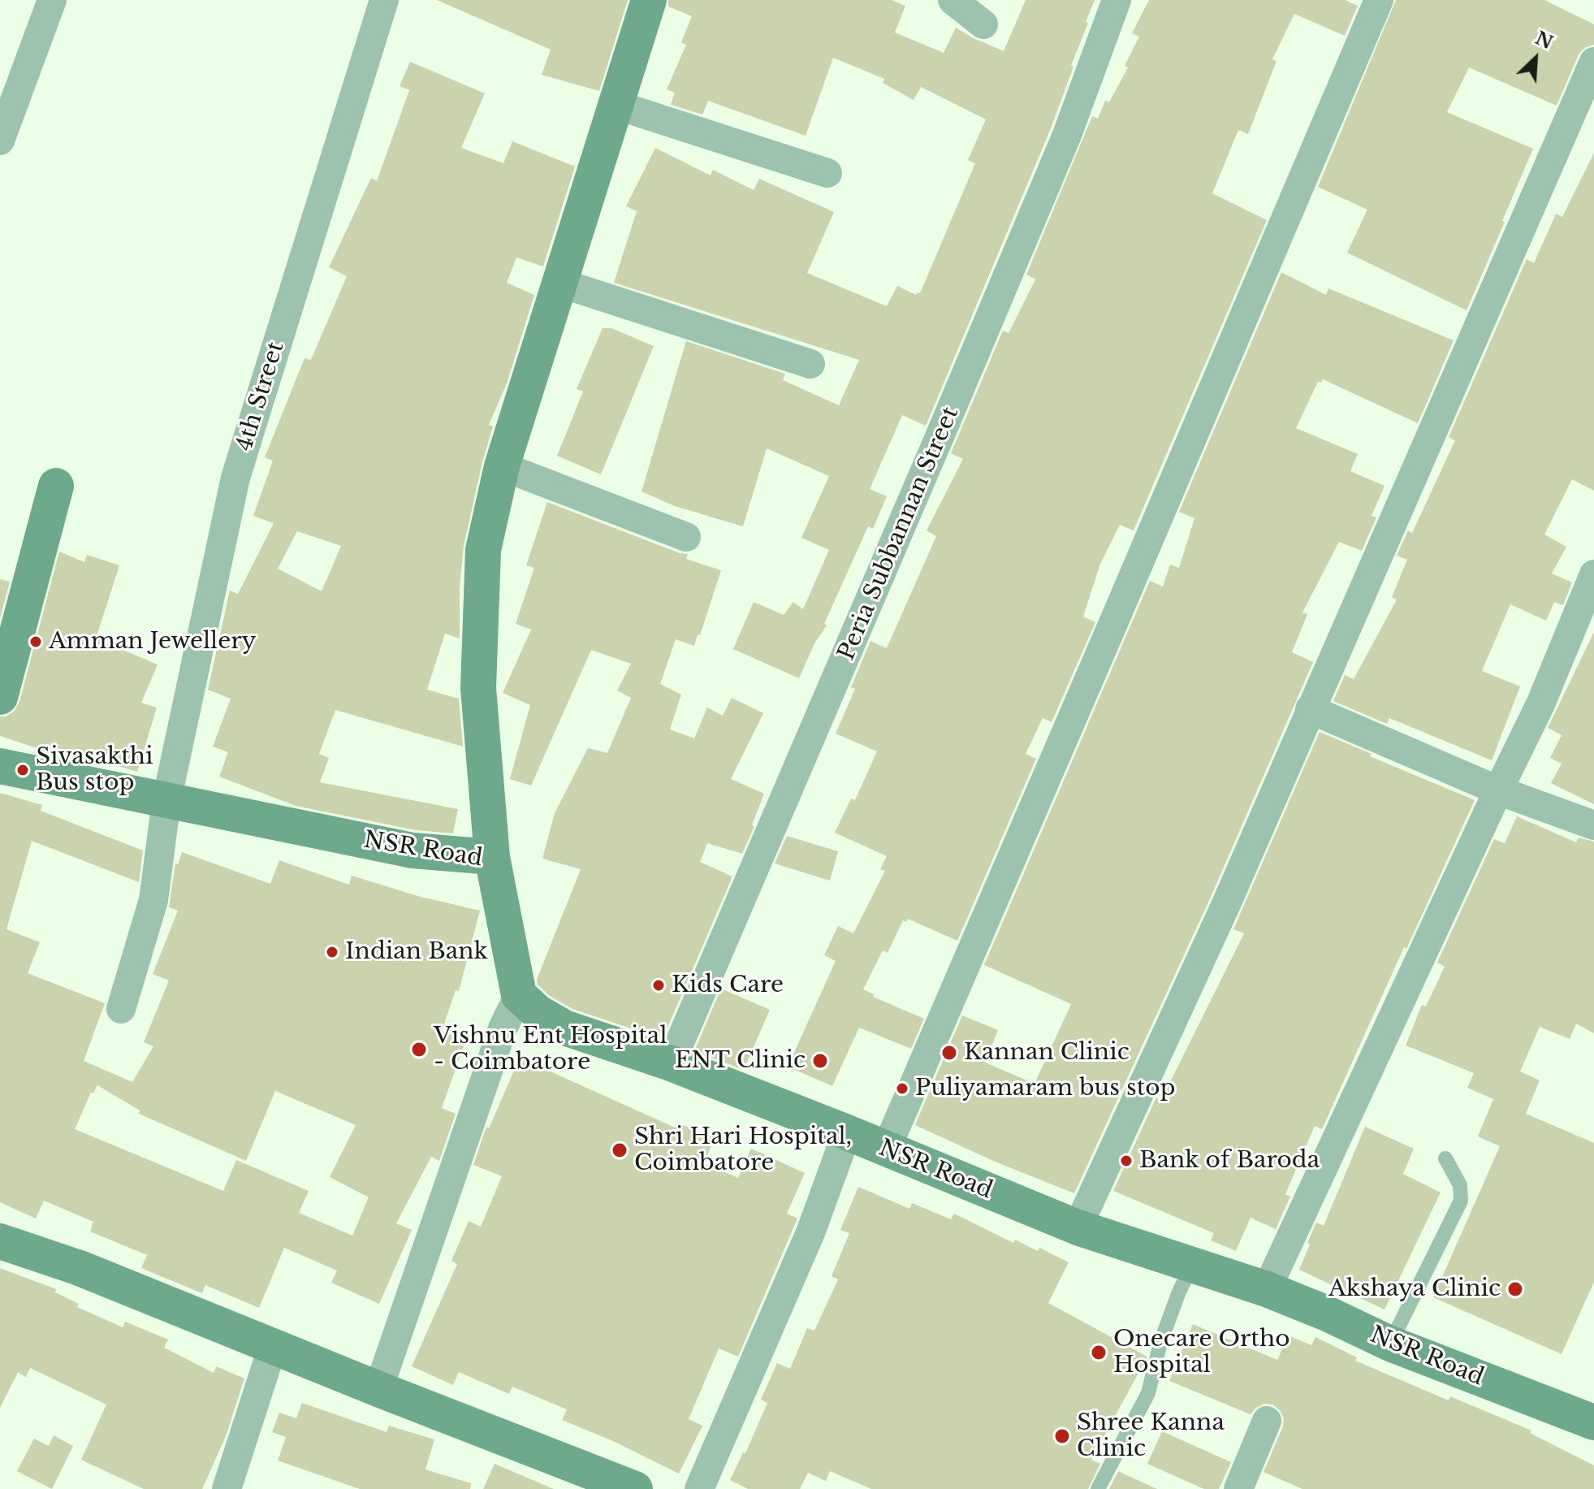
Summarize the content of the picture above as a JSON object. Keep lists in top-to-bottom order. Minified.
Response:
{"streets":{"main road":["NSR Road"],"street":["4th Street","Peria Subbannan Street"]},"crossings":[["4th Street","NSR Road"],["Peria Subbannan Street","NSR Road"]],"places":["Amman Jewellery","Sivasakthi Bus stop","Indian Bank","Kids Care","Vishnu Ent Hospital - Coimbatore","Kannan Clinic","ENT Clinic","Puliyamaram bus stop","Shri Hari Hospital, Coimbatore","Bank of Baroda","Akshaya Clinic","Onecare Ortho Hospital","Shree Kanna Clinic"],"north":"top right"}
